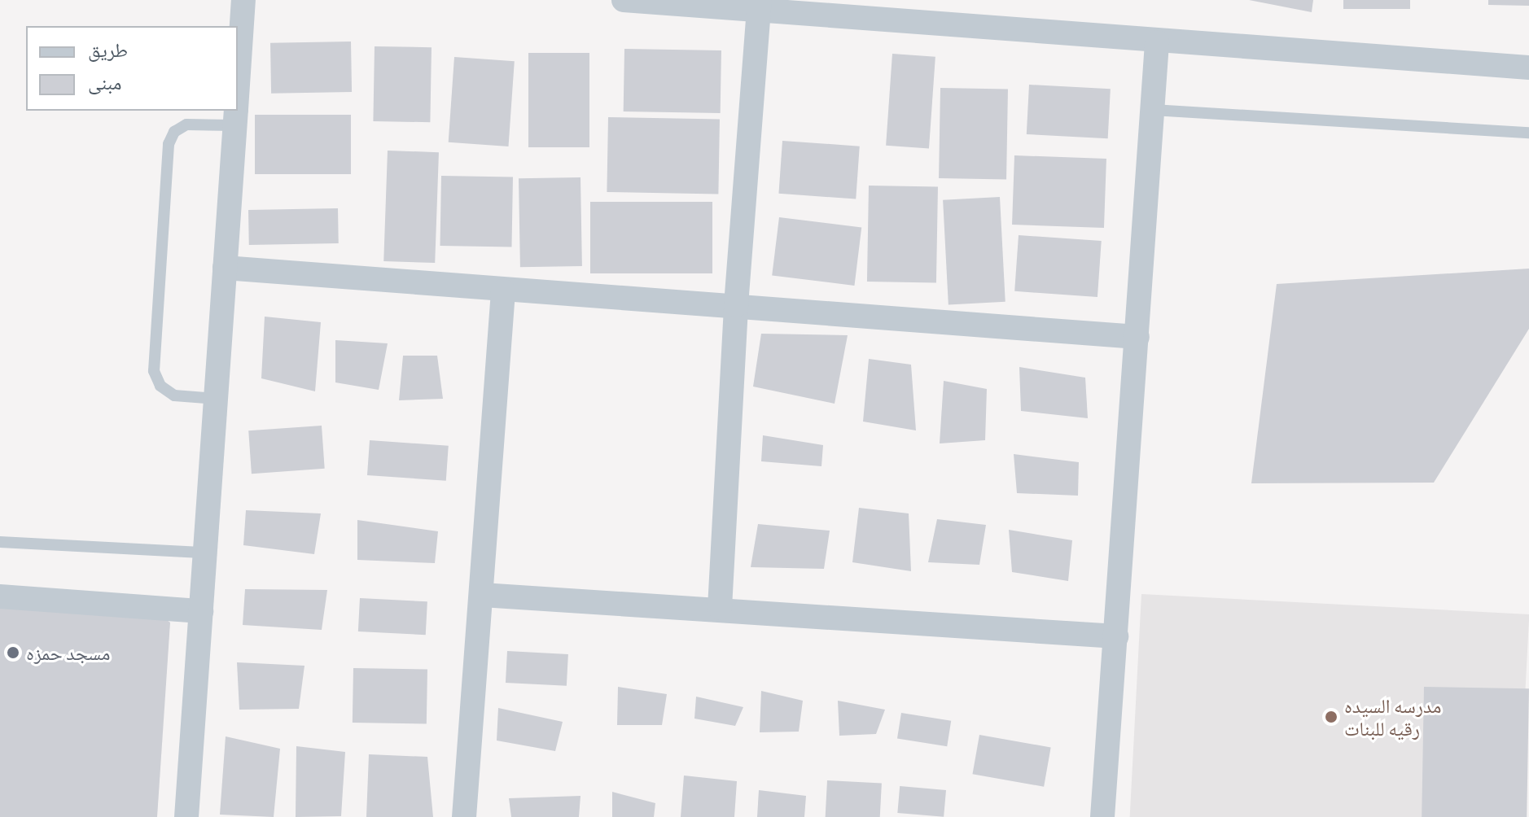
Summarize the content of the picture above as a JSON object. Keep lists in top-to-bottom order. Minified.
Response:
{"places":["مسجد حمزه","مدرسه السيده رقيه للبنات"],"legend":["طريق","مبنى"]}
